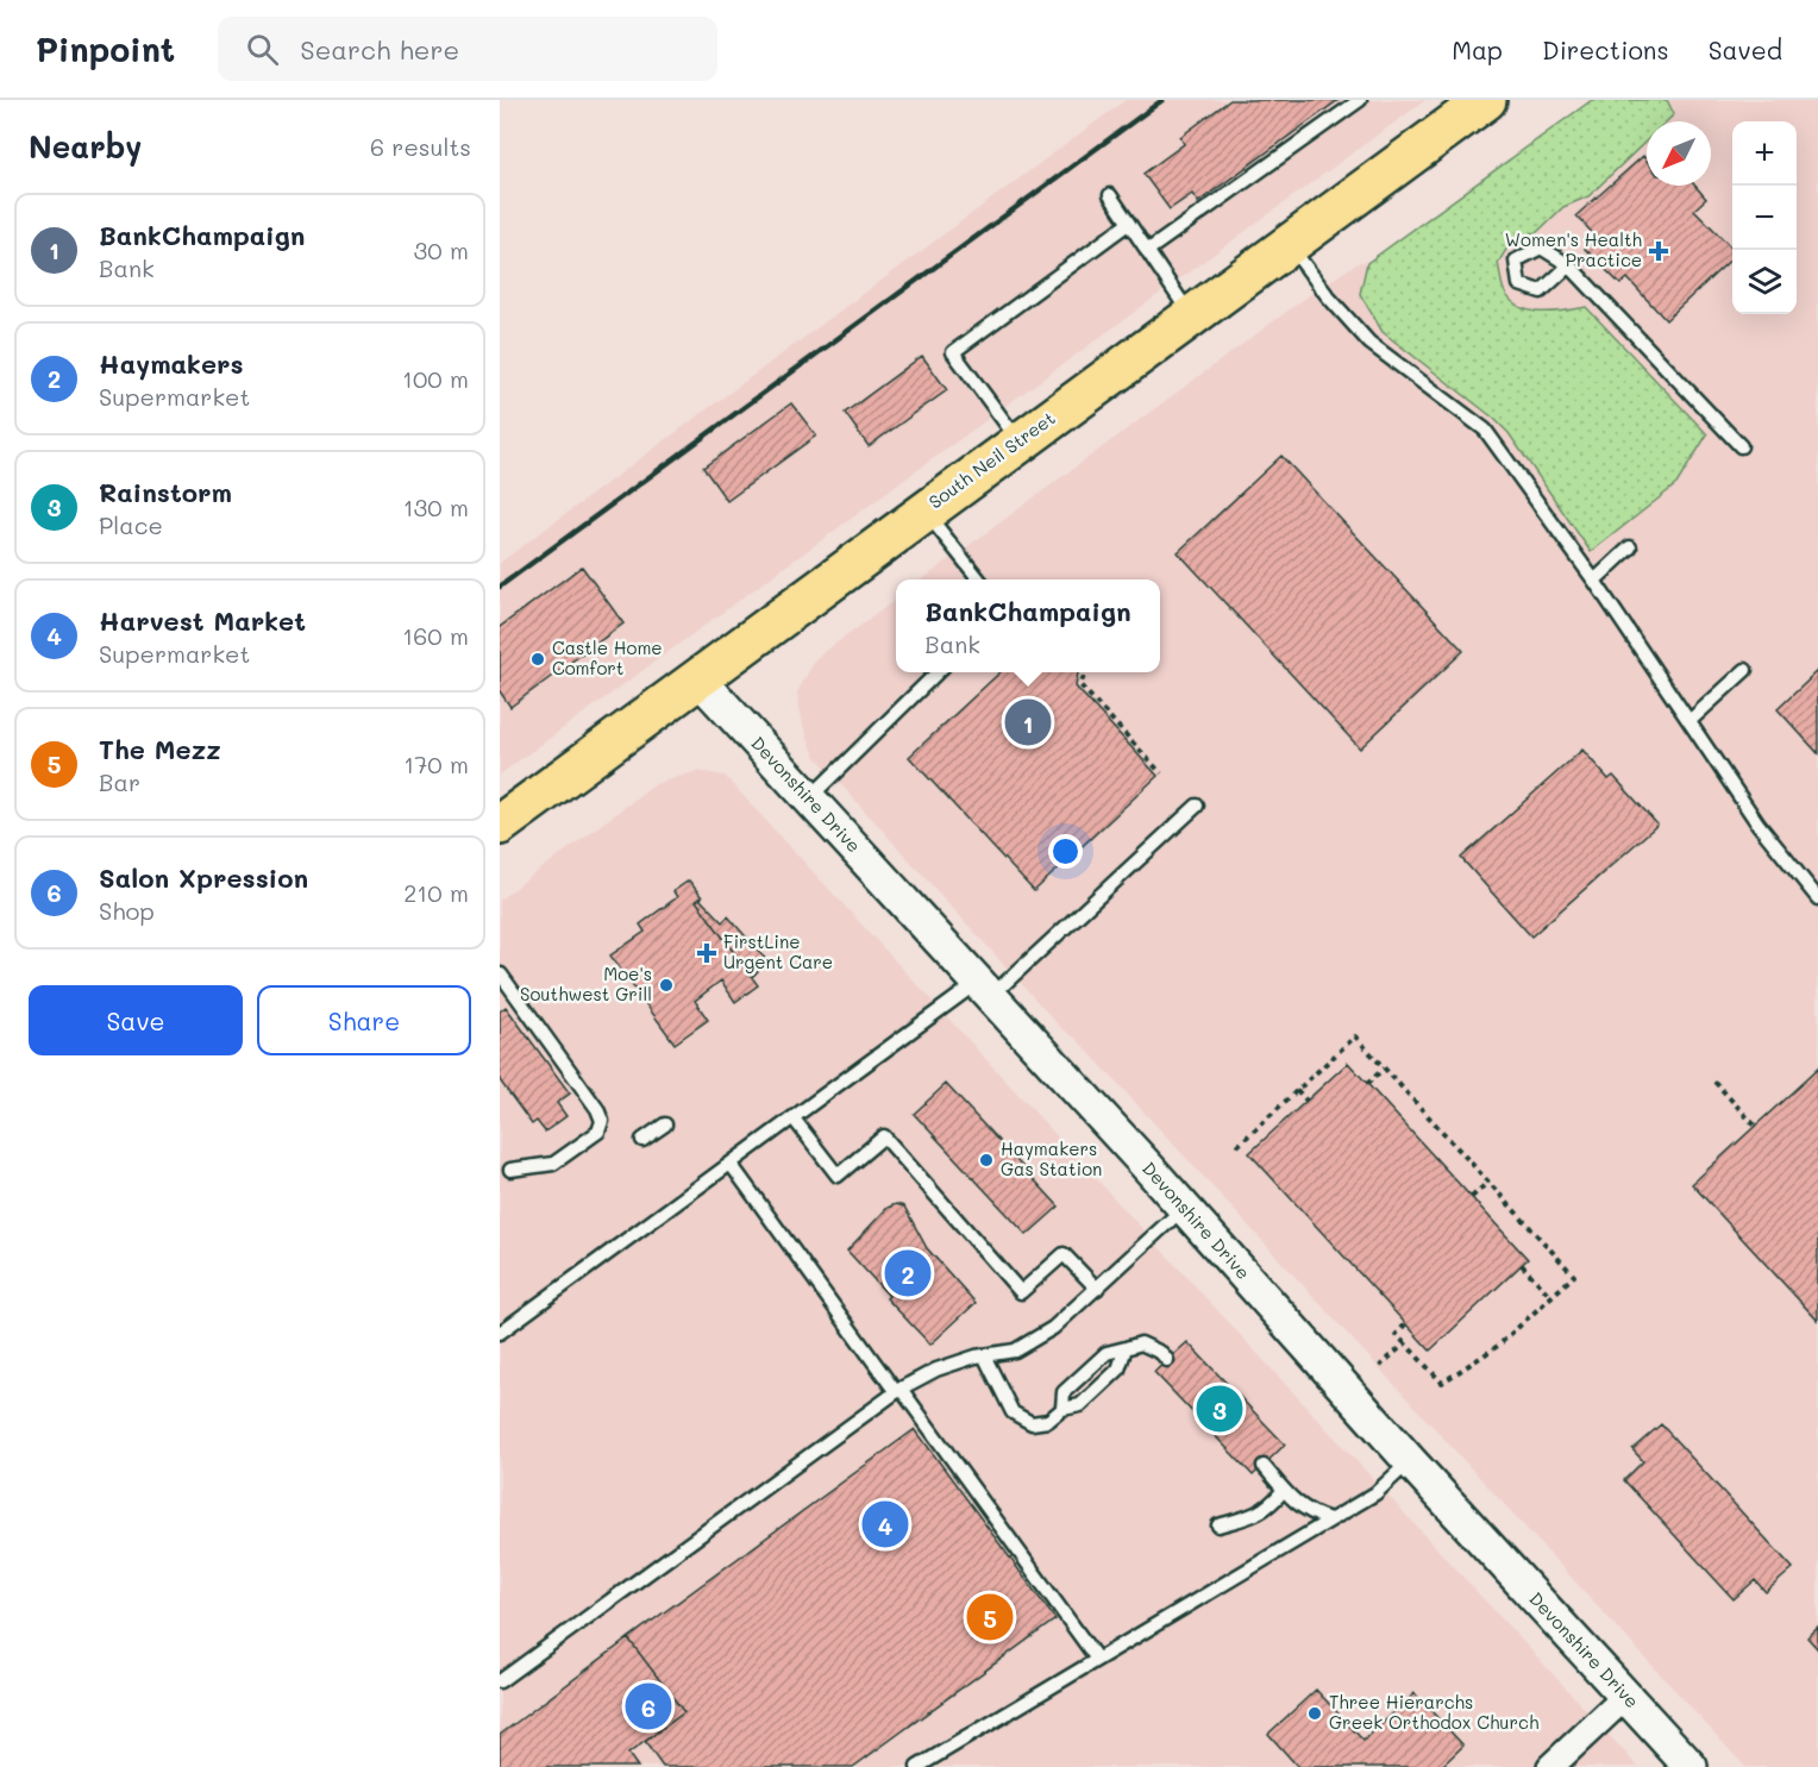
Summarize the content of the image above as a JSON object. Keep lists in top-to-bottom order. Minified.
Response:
{"streets":{"main road":["South Neil Street"],"street":["Devonshire Drive"]},"crossings":[["South Neil Street","Devonshire Drive"]],"places":{"health":["Women's Health Practice","FirstLine Urgent Care"],"other":["Castle Home Comfort","Moe's Southwest Grill","Haymakers Gas Station","Three Hierarchs Greek Orthodox Church"]},"north":"bottom left","page":{"header":"Pinpoint","search":"Search here","nav":["Map","Directions","Saved"],"heading":["Nearby","6 results"],"map_buttons":["+","−"],"list":[{"mark":"1","name":"BankChampaign","note":"Bank","value":"30 m"},{"mark":"2","name":"Haymakers","note":"Supermarket","value":"100 m"},{"mark":"3","name":"Rainstorm","note":"Place","value":"130 m"},{"mark":"4","name":"Harvest Market","note":"Supermarket","value":"160 m"},{"mark":"5","name":"The Mezz","note":"Bar","value":"170 m"},{"mark":"6","name":"Salon Xpression","note":"Shop","value":"210 m"}],"popup":["BankChampaign","Bank"],"pins":["1","2","3","4","5","6"],"buttons":["Save","Share"]}}
